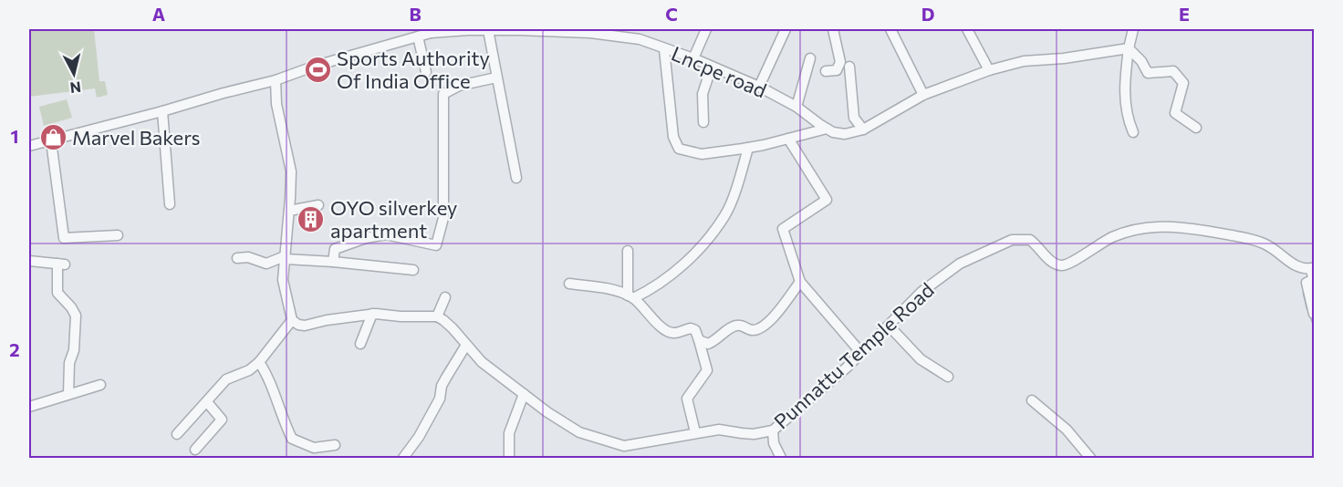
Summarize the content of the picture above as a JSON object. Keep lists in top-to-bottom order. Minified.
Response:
{"streets":{"street":["Lncpe road","Punnattu Temple Road"]},"places":{"sports":["Sports Authority Of India Office"],"shop":["Marvel Bakers"],"building":["OYO silverkey apartment"]},"north":"bottom","grid":{"columns":["A","B","C","D","E"],"rows":["1","2"]}}
